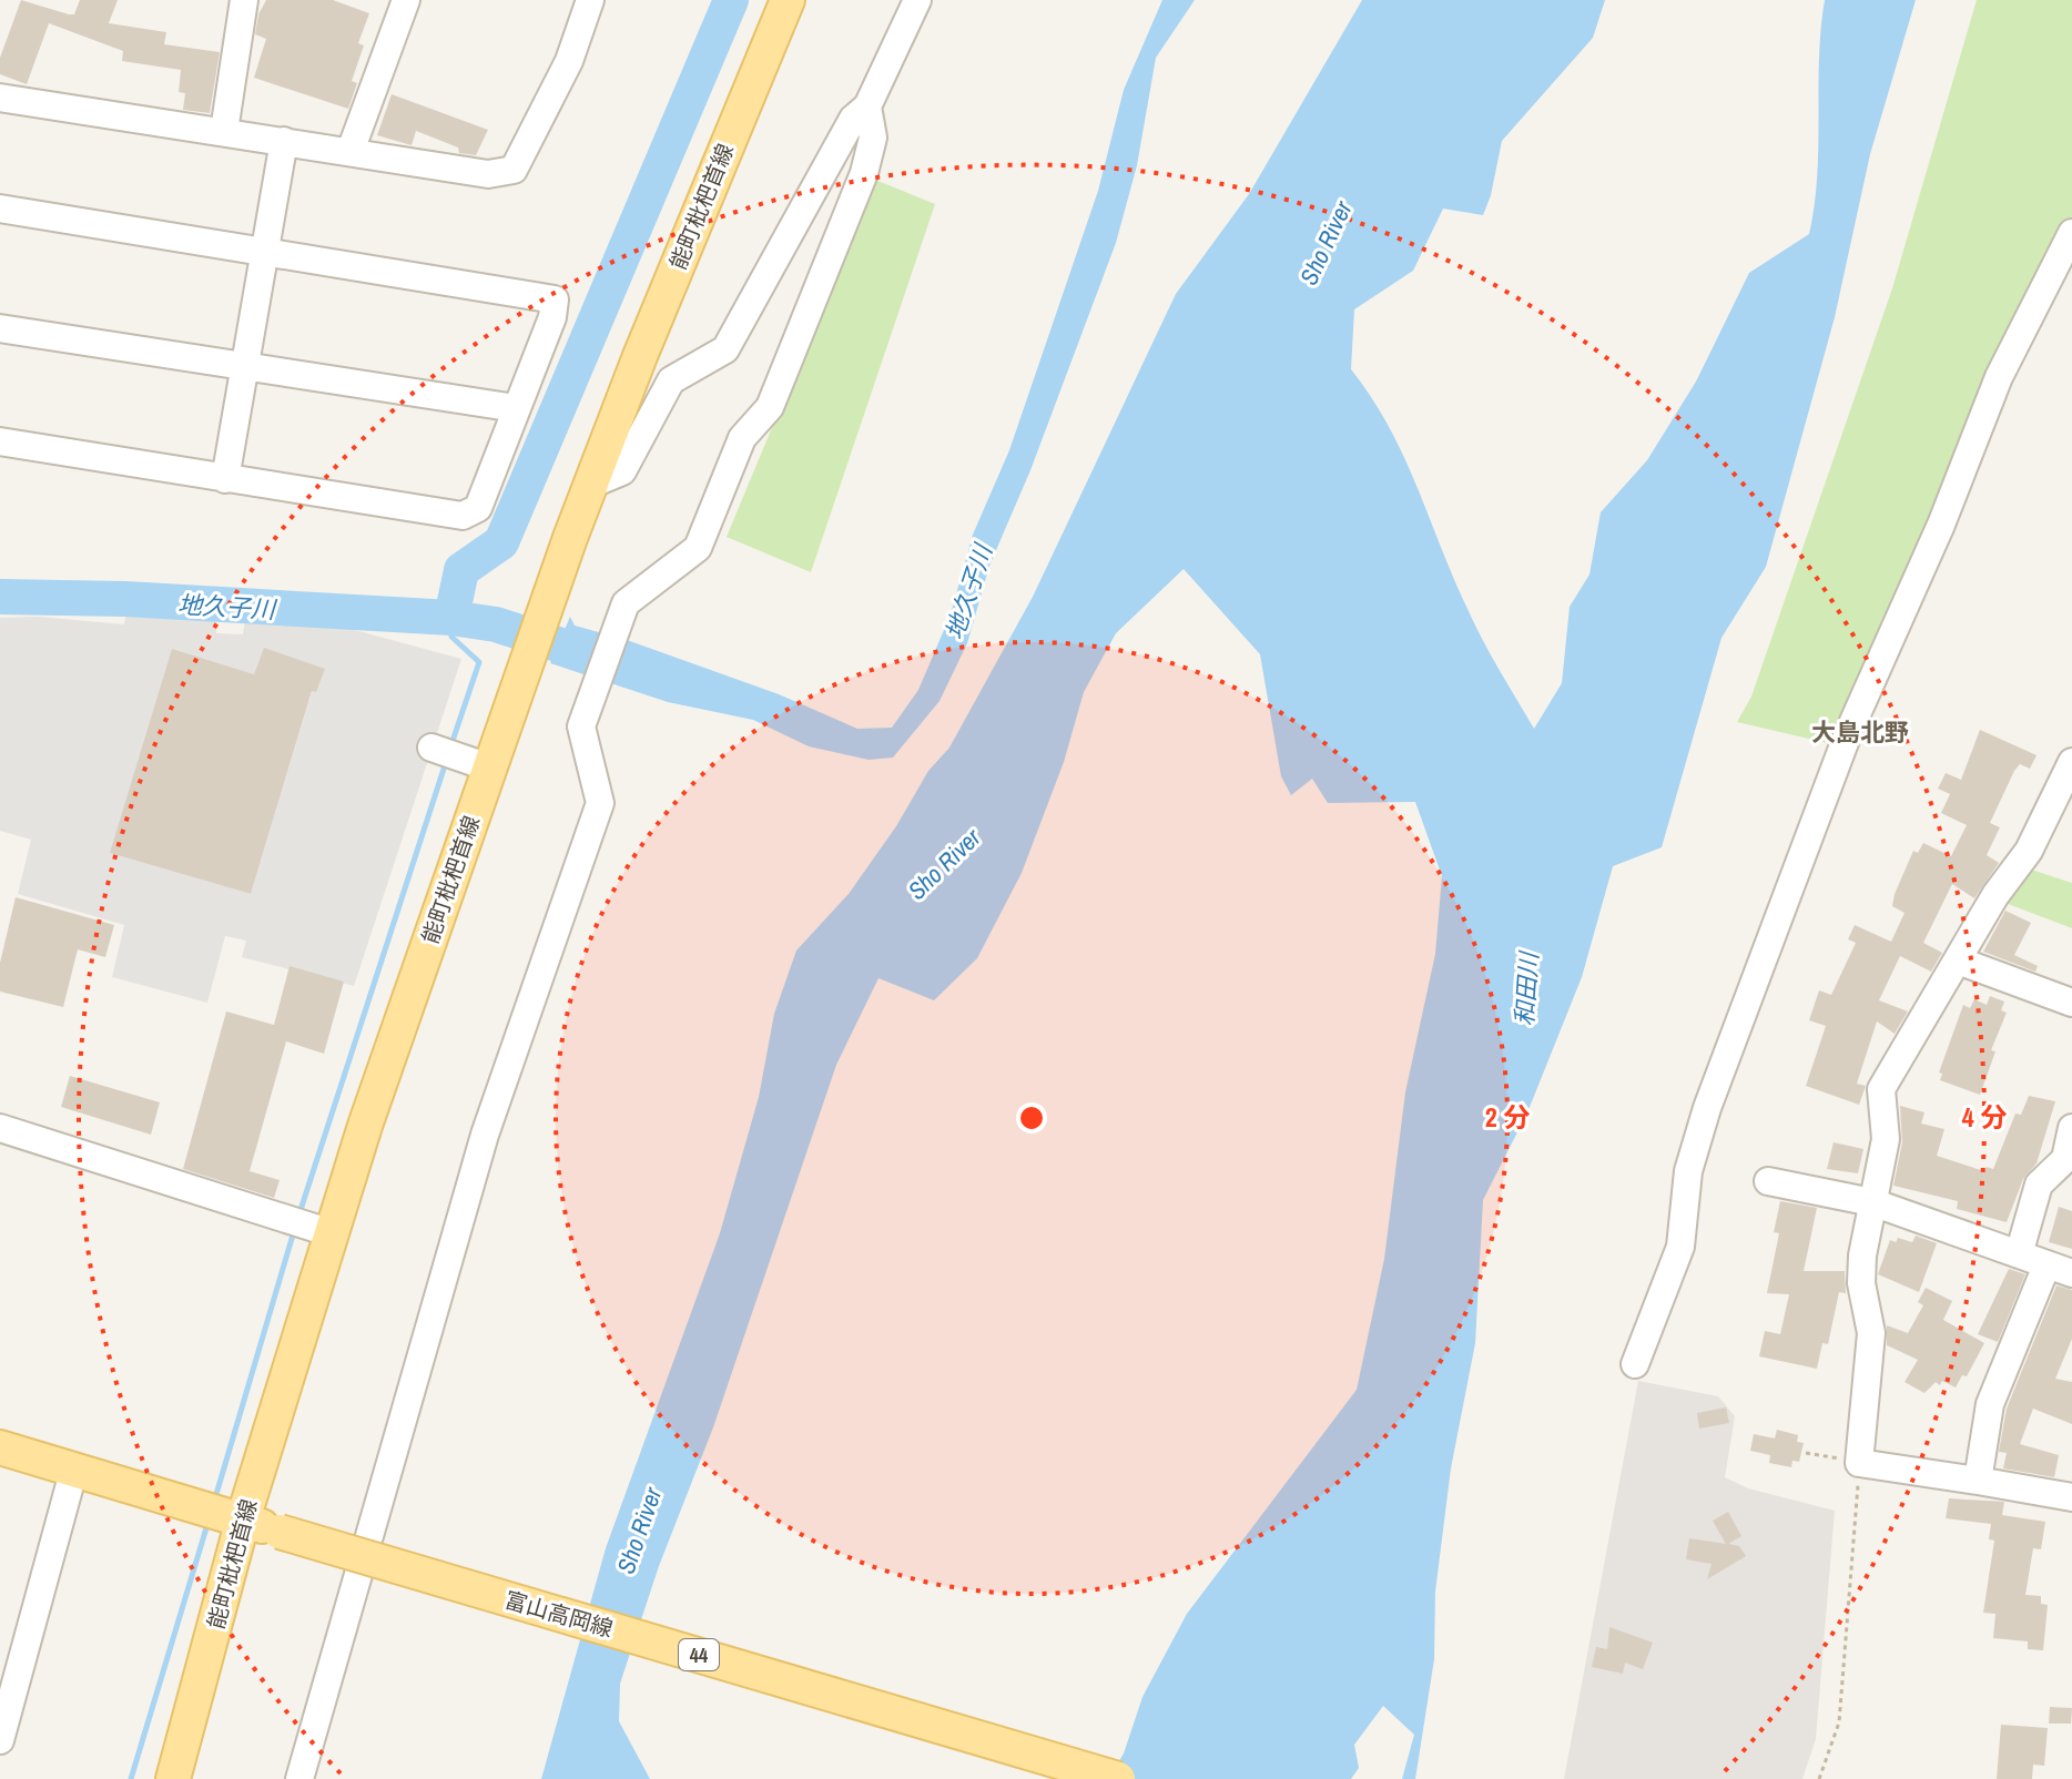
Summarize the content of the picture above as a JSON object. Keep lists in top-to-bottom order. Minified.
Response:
{"streets":{"main road":["能町枇杷首線","富山高岡線","44"]},"crossings":[["能町枇杷首線","富山高岡線"]],"districts":["大島北野"],"water":["Sho River","地久子川","和田川"],"rings":["2 分","4 分"]}
